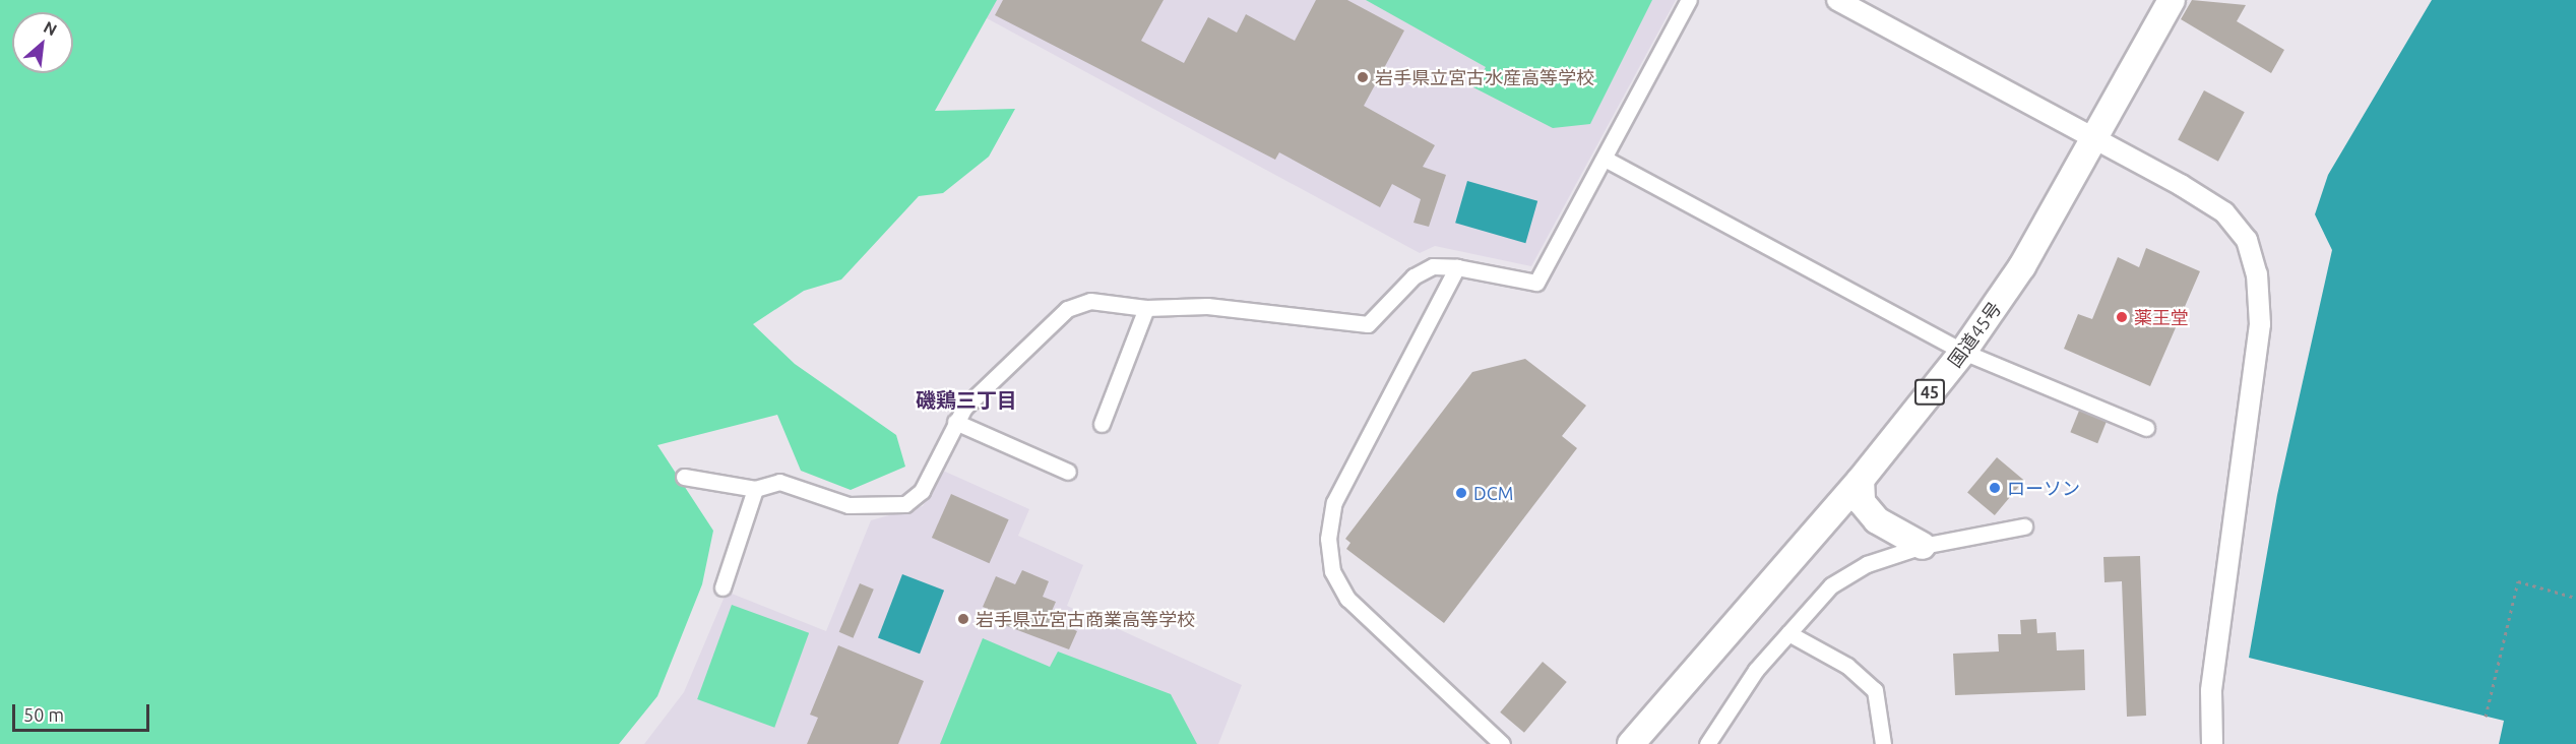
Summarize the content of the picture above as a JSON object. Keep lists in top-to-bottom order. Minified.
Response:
{"streets":{"highway":["国道45号","45"]},"districts":["磯鶏三丁目"],"places":["岩手県立宮古水産高等学校","薬王堂","ローソン","DCM","岩手県立宮古商業高等学校"],"scale_bar":"50 m","north":"top right"}
